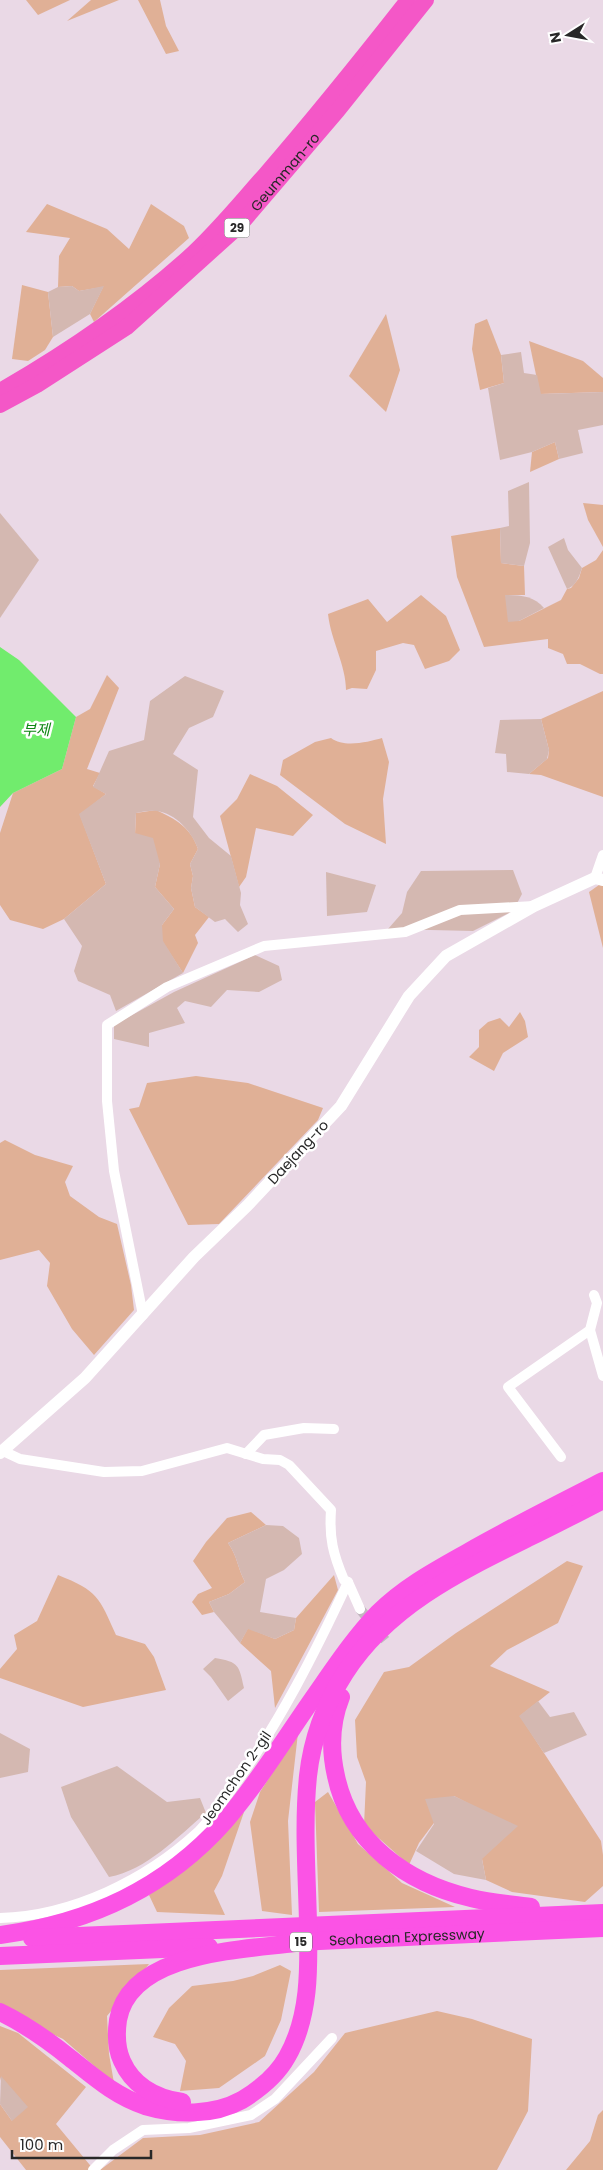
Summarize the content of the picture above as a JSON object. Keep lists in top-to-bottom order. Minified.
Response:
{"streets":{"highway":["Geumman-ro","29","Seohaean Expressway","15"],"street":["Daejang-ro","Jeomchon 2-gil"]},"water":["부제"],"scale_bar":"100 m","north":"left"}
